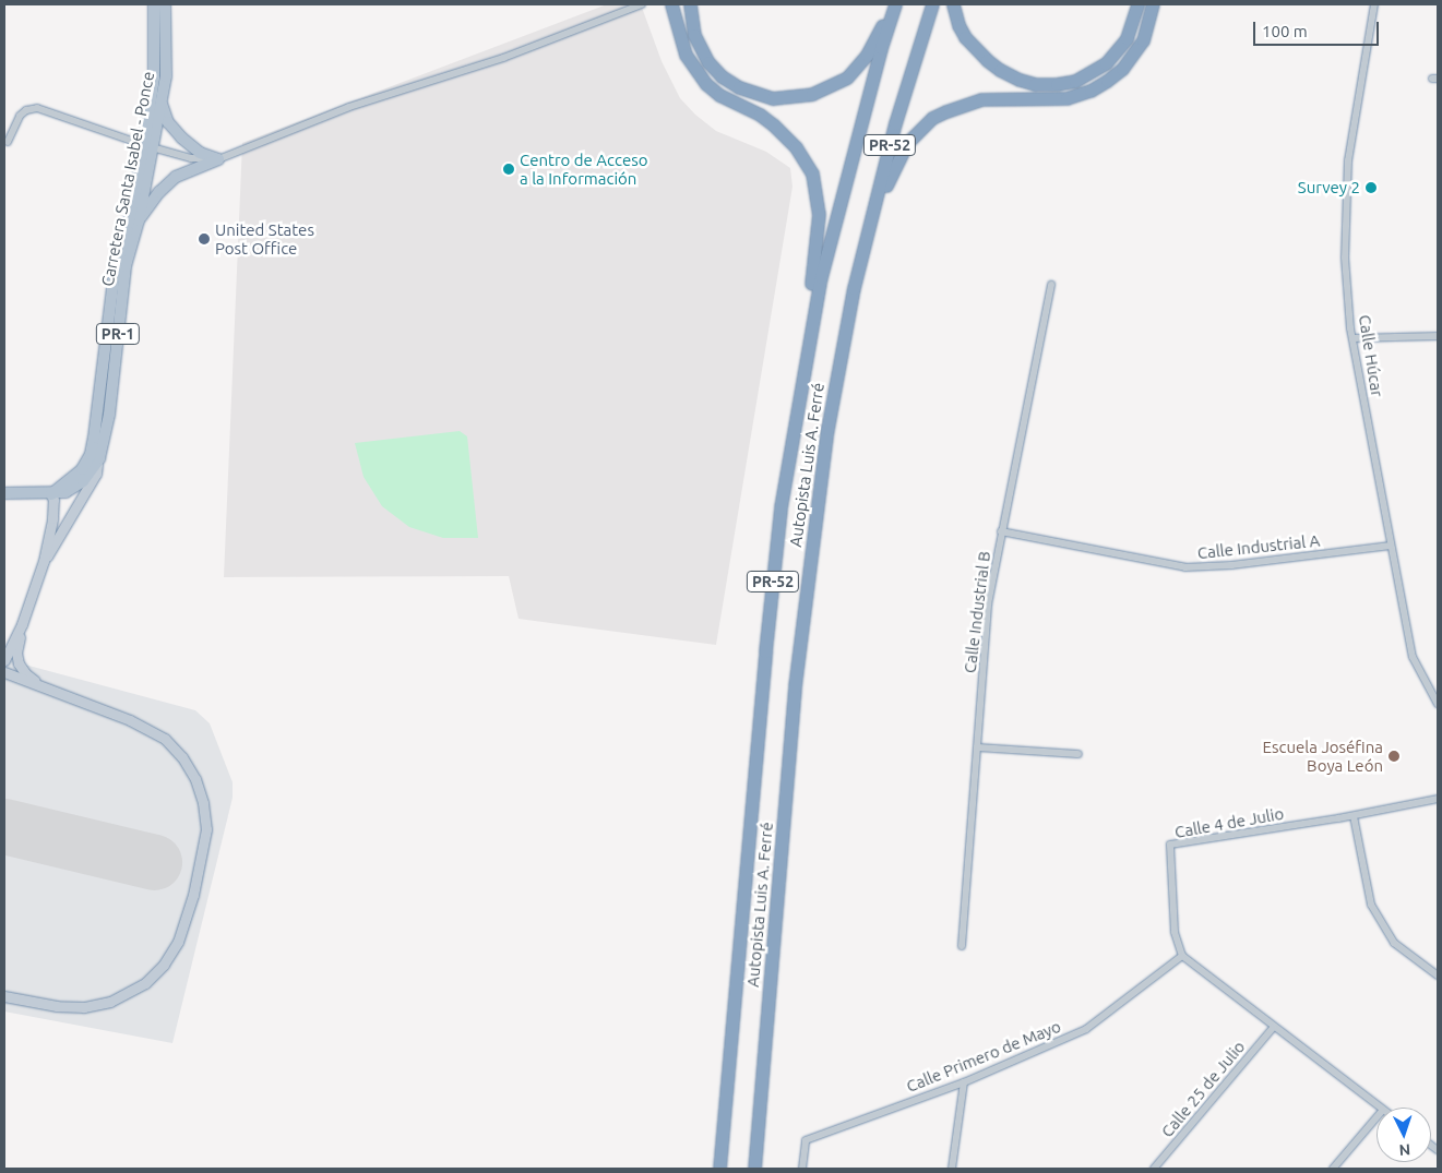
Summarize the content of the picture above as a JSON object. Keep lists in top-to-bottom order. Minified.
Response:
{"streets":{"highway":["PR-52","Autopista Luis A. Ferré"],"main road":["Carretera Santa Isabel - Ponce","PR-1"],"street":["Calle Húcar","Calle Industrial A","Calle Industrial B","Calle 4 de Julio","Calle Primero de Mayo","Calle 25 de Julio"]},"crossings":[["Calle Húcar","Calle Industrial A"],["Calle Industrial A","Calle Industrial B"],["Calle 4 de Julio","Calle Primero de Mayo"]],"places":["Centro de Acceso a la Información","Survey 2","United States Post Office","Escuela Joséfina Boya León"],"scale_bar":"100 m","north":"bottom"}
